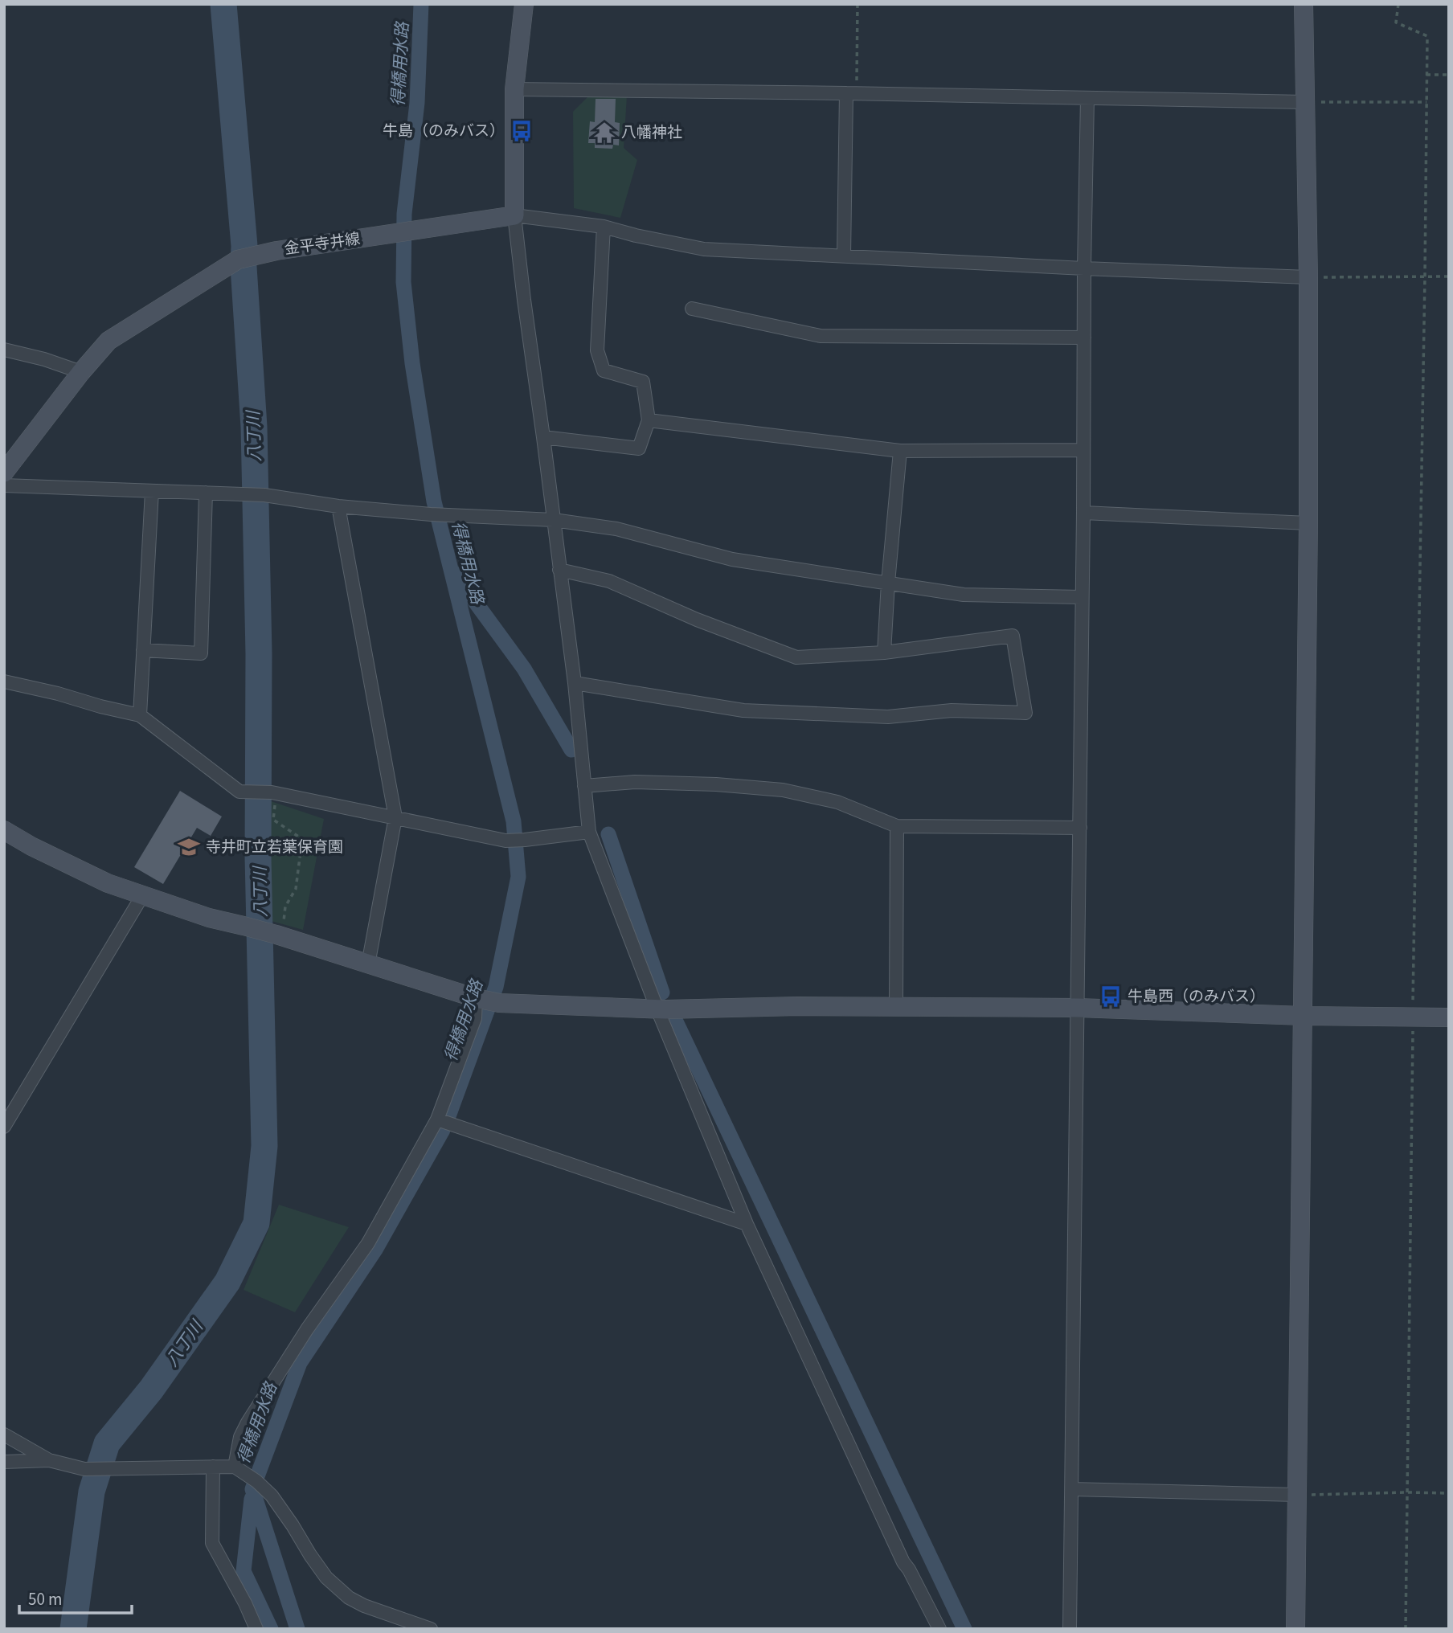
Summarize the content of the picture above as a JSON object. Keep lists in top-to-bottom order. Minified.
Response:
{"streets":{"street":["金平寺井線"]},"water":["得橋用水路","八丁川"],"places":{"bus stop":["牛島（のみバス）","牛島西（のみバス）"],"temple":["八幡神社"],"school or university":["寺井町立若葉保育園"]},"scale_bar":"50 m"}
